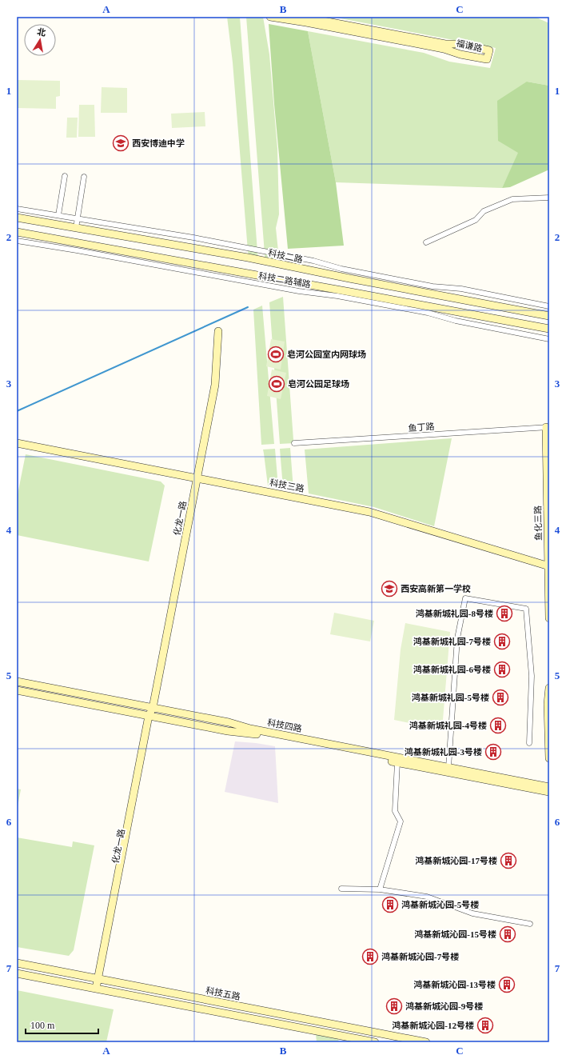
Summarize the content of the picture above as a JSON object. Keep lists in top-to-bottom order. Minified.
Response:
{"streets":{"street":["福谦路","科技二路","科技二路辅路","鱼丁路","科技三路","化龙一路","鱼化三路","科技四路","科技五路"]},"crossings":[["鱼丁路","鱼化三路"],["科技三路","化龙一路"],["科技三路","鱼化三路"],["化龙一路","科技四路"],["化龙一路","科技五路"]],"places":{"school or university":["西安博迪中学","西安高新第一学校"],"sports":["皂河公园室内网球场","皂河公园足球场"],"building":["鸿基新城礼园-8号楼","鸿基新城礼园-7号楼","鸿基新城礼园-6号楼","鸿基新城礼园-5号楼","鸿基新城礼园-4号楼","鸿基新城礼园-3号楼","鸿基新城沁园-17号楼","鸿基新城沁园-5号楼","鸿基新城沁园-15号楼","鸿基新城沁园-7号楼","鸿基新城沁园-13号楼","鸿基新城沁园-9号楼","鸿基新城沁园-12号楼"]},"scale_bar":"100 m","north":"top","grid":{"columns":["A","B","C"],"rows":["1","2","3","4","5","6","7"]}}
